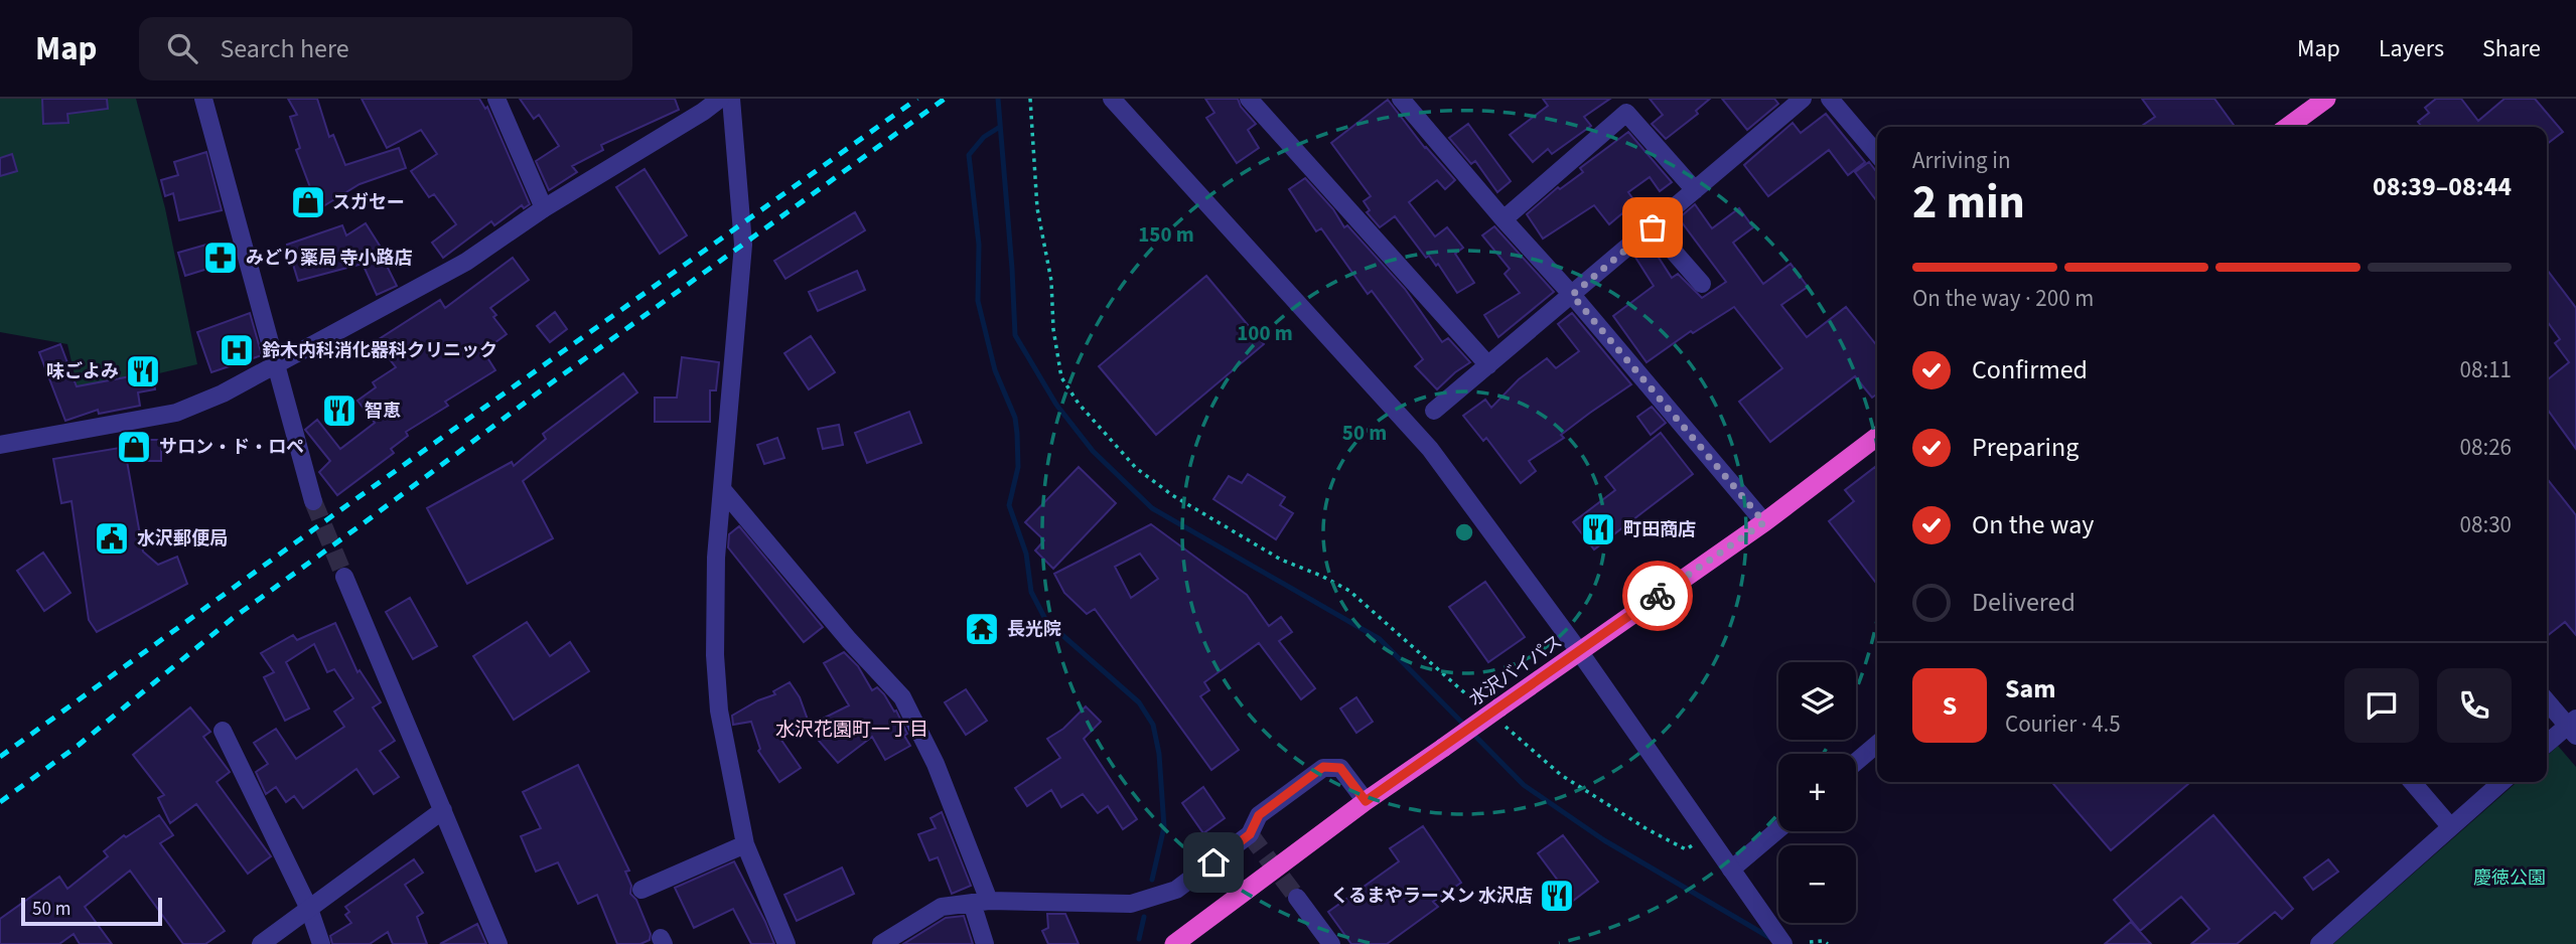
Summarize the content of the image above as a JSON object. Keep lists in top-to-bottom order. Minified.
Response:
{"streets":{"highway":["水沢バイパス"]},"districts":["水沢花園町一丁目"],"parks":["慶徳公園"],"places":{"shop":["スガセー","サロン・ド・ロペ"],"pharmacy":["みどり薬局 寺小路店"],"hospital":["鈴木内科消化器科クリニック"],"restaurant":["味ごよみ","智恵","町田商店","くるまやラーメン 水沢店"],"public building":["水沢郵便局"],"temple":["長光院"]},"scale_bar":"50 m","page":{"header":"Map","search":"Search here","nav":["Map","Layers","Share"],"heading":["2 min","Arriving in","08:39–08:44"],"panel":["Sam","Courier · 4.5"],"bar":"On the way · 200 m","list":[["Confirmed","08:11"],["Preparing","08:26"],["On the way","08:30"],"Delivered"],"map_buttons":["+","−"],"round":"S","scale":"50 m"},"rings":["150 m","100 m","50 m"]}
